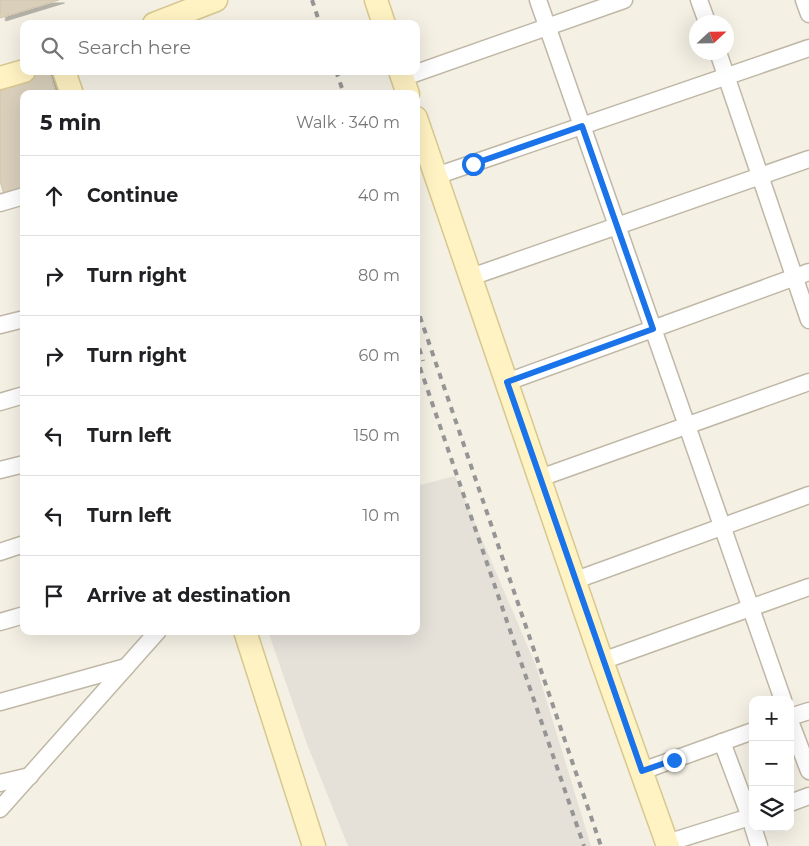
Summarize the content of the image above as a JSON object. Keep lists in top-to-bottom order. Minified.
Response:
{"north":"right","page":{"search":"Search here","heading":["5 min","Walk · 340 m"],"list":[["Continue","40 m"],["Turn right","80 m"],["Turn right","60 m"],["Turn left","150 m"],["Turn left","10 m"],"Arrive at destination"],"map_buttons":["+","−"]}}
